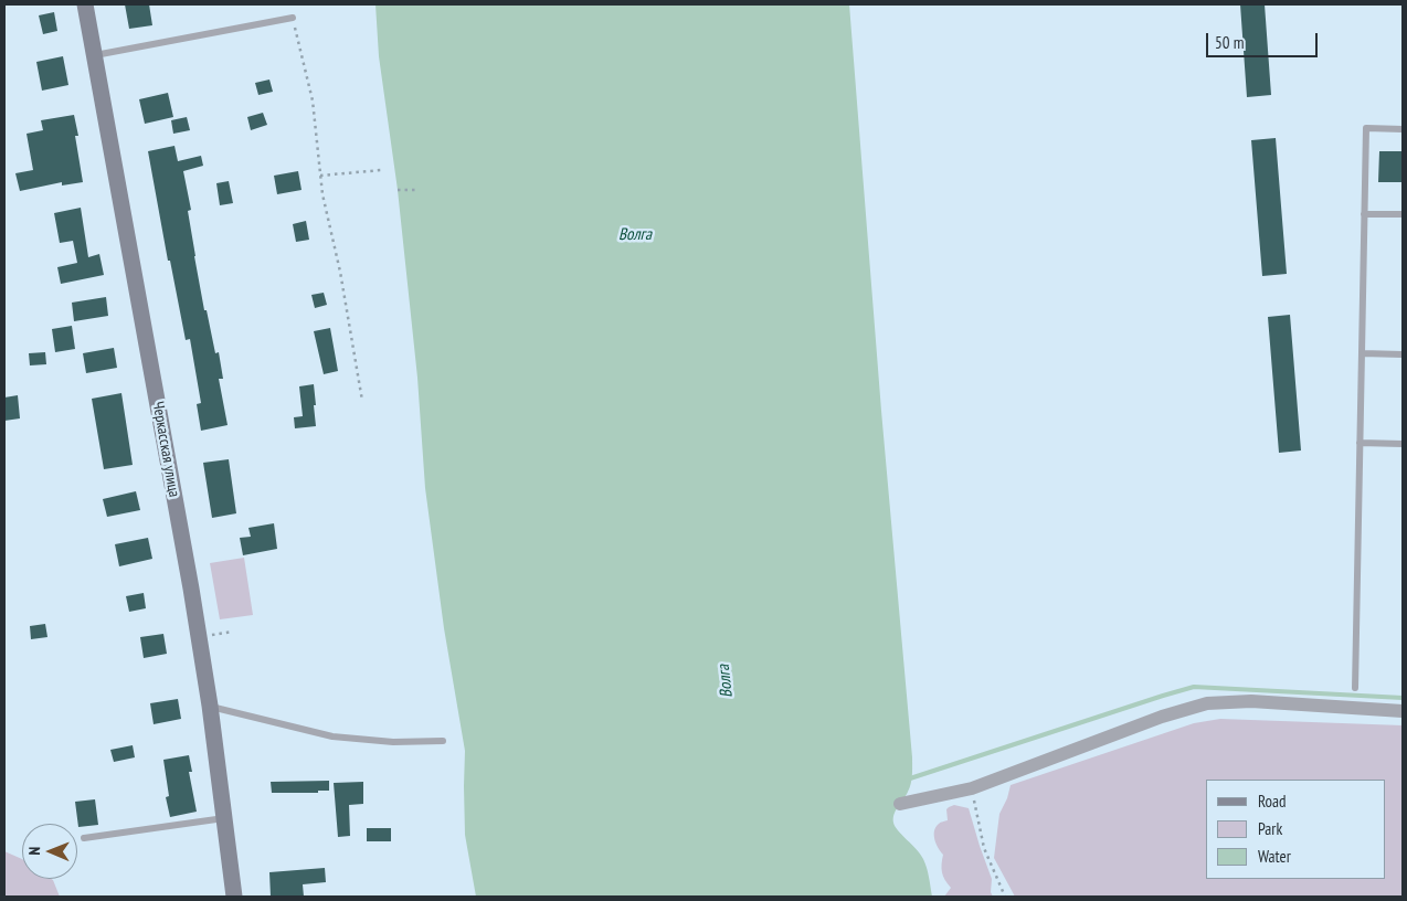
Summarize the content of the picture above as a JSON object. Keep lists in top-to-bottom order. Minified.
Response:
{"streets":{"street":["Черкасская улица"]},"water":["Волга"],"legend":["Road","Park","Water"],"scale_bar":"50 m","north":"left"}
